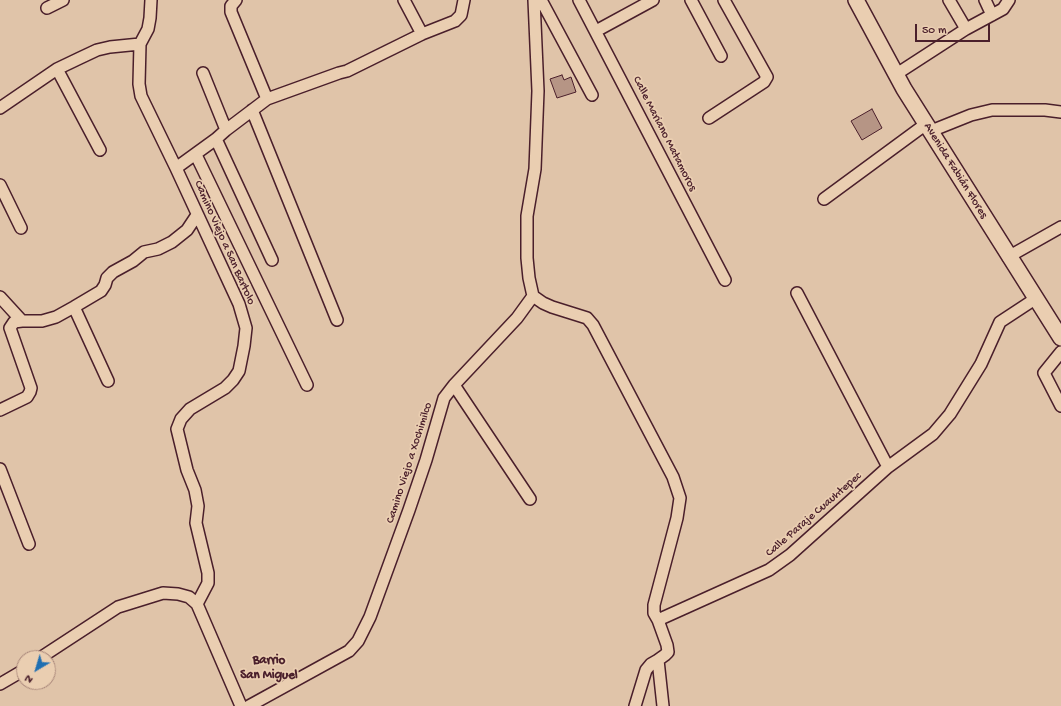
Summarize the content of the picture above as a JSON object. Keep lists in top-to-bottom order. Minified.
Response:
{"streets":{"main road":["Avenida Fabián Flores"],"street":["Calle Mariano Matamoros","Camino Viejo a San Bartolo","Camino Viejo a Xochimilco","Calle Paraje Cuauhtepec"]},"crossings":[["Avenida Fabián Flores","Calle Paraje Cuauhtepec"]],"districts":["Barrio San Miguel"],"scale_bar":"50 m","north":"bottom left"}
